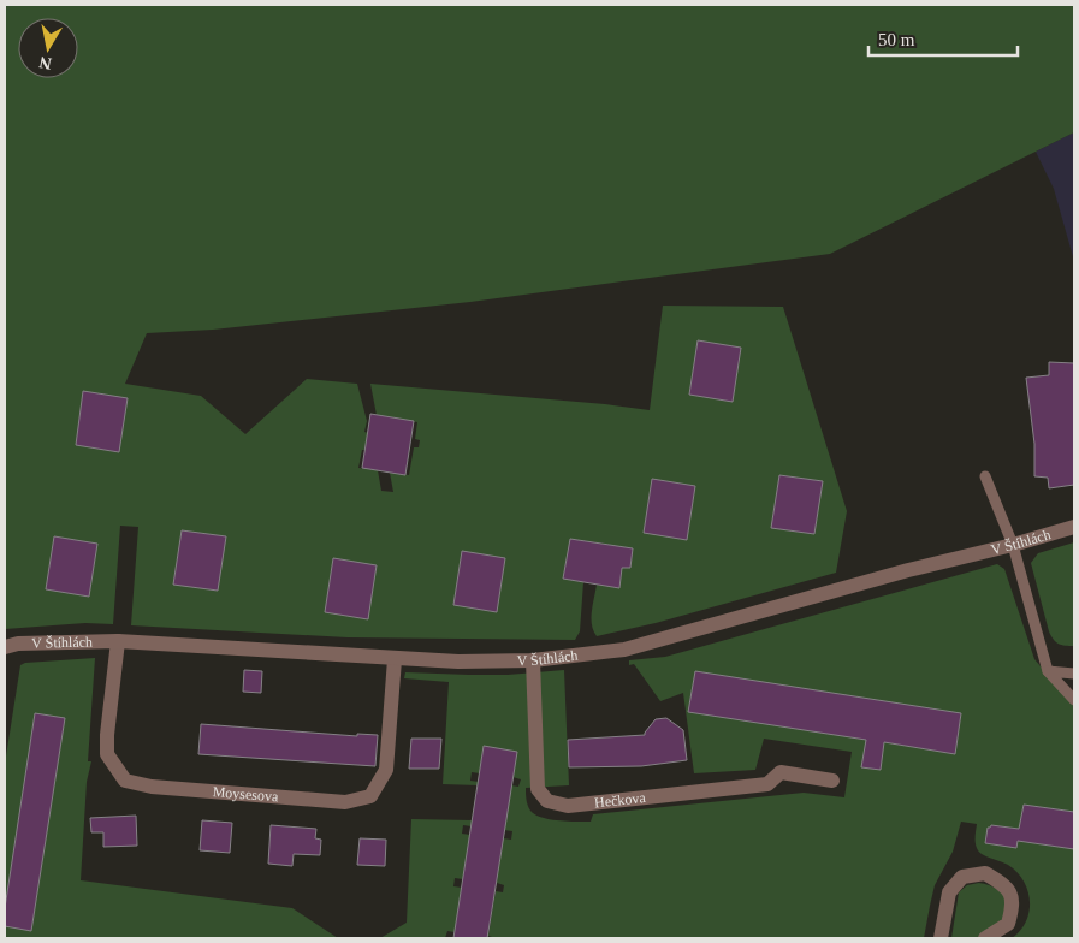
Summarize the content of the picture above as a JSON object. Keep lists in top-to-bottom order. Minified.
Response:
{"streets":{"street":["V Štíhlách","Moysesova","Hečkova"]},"crossings":[["V Štíhlách","Moysesova"],["V Štíhlách","Hečkova"]],"scale_bar":"50 m","north":"bottom"}
